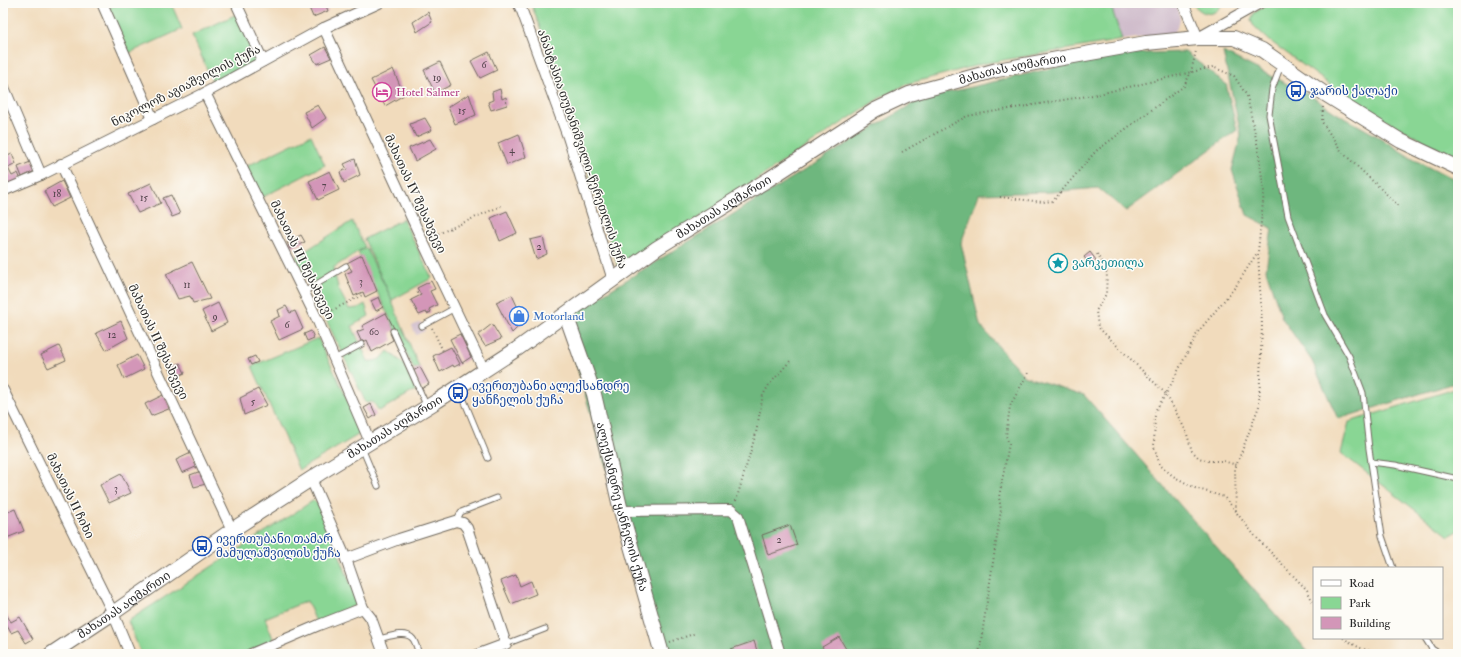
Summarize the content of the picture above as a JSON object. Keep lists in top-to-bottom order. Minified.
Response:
{"streets":{"main road":["მახათას აღმართი","ალექსანდრე ყანჩელის ქუჩა"],"street":["ნიკოლოზ აგიაშვილის ქუჩა","ანასტასია თუმანიშვილი-წერეთლის ქუჩა","მახათას IV შესახვევი","მახათას III შესახვევი","მახათას II შესახვევი","მახათას II ჩიხი"]},"crossings":[["მახათას აღმართი","ანასტასია თუმანიშვილი-წერეთლის ქუჩა"],["მახათას აღმართი","მახათას IV შესახვევი"],["მახათას აღმართი","მახათას III შესახვევი"],["მახათას აღმართი","მახათას II შესახვევი"],["მახათას აღმართი","მახათას II ჩიხი"],["მახათას აღმართი","ალექსანდრე ყანჩელის ქუჩა"],["ნიკოლოზ აგიაშვილის ქუჩა","მახათას IV შესახვევი"],["ნიკოლოზ აგიაშვილის ქუჩა","მახათას III შესახვევი"],["ნიკოლოზ აგიაშვილის ქუჩა","მახათას II შესახვევი"]],"places":{"bus stop":["ჯარის ქალაქი","ივერთუბანი ალექსანდრე ყანჩელის ქუჩა","ივერთუბანი თამარ მამულაშვილის ქუჩა"],"hotel":["Hotel Salmer"],"place":["ვარკეთილა"],"shop":["Motorland"]},"house_numbers":["6","19","15","4","7","18","15","2","3","11","9","6","60","12","5","3","2"],"legend":["Road","Park","Building"]}
